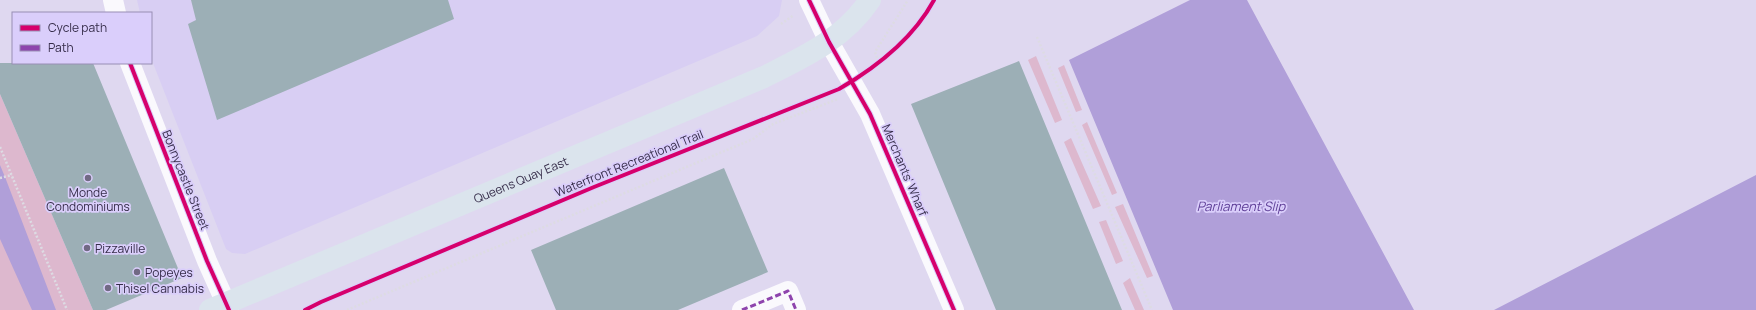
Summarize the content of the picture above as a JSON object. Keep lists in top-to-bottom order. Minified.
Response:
{"streets":{"main road":["Queens Quay East"],"street":["Merchants' Wharf","Bonnycastle Street"],"cycle path":["Waterfront Recreational Trail"]},"crossings":[["Merchants' Wharf","Queens Quay East"],["Queens Quay East","Bonnycastle Street"]],"water":["Parliament Slip"],"places":["Monde Condominiums","Pizzaville","Popeyes","Thisel Cannabis"],"legend":["Cycle path","Path"]}
